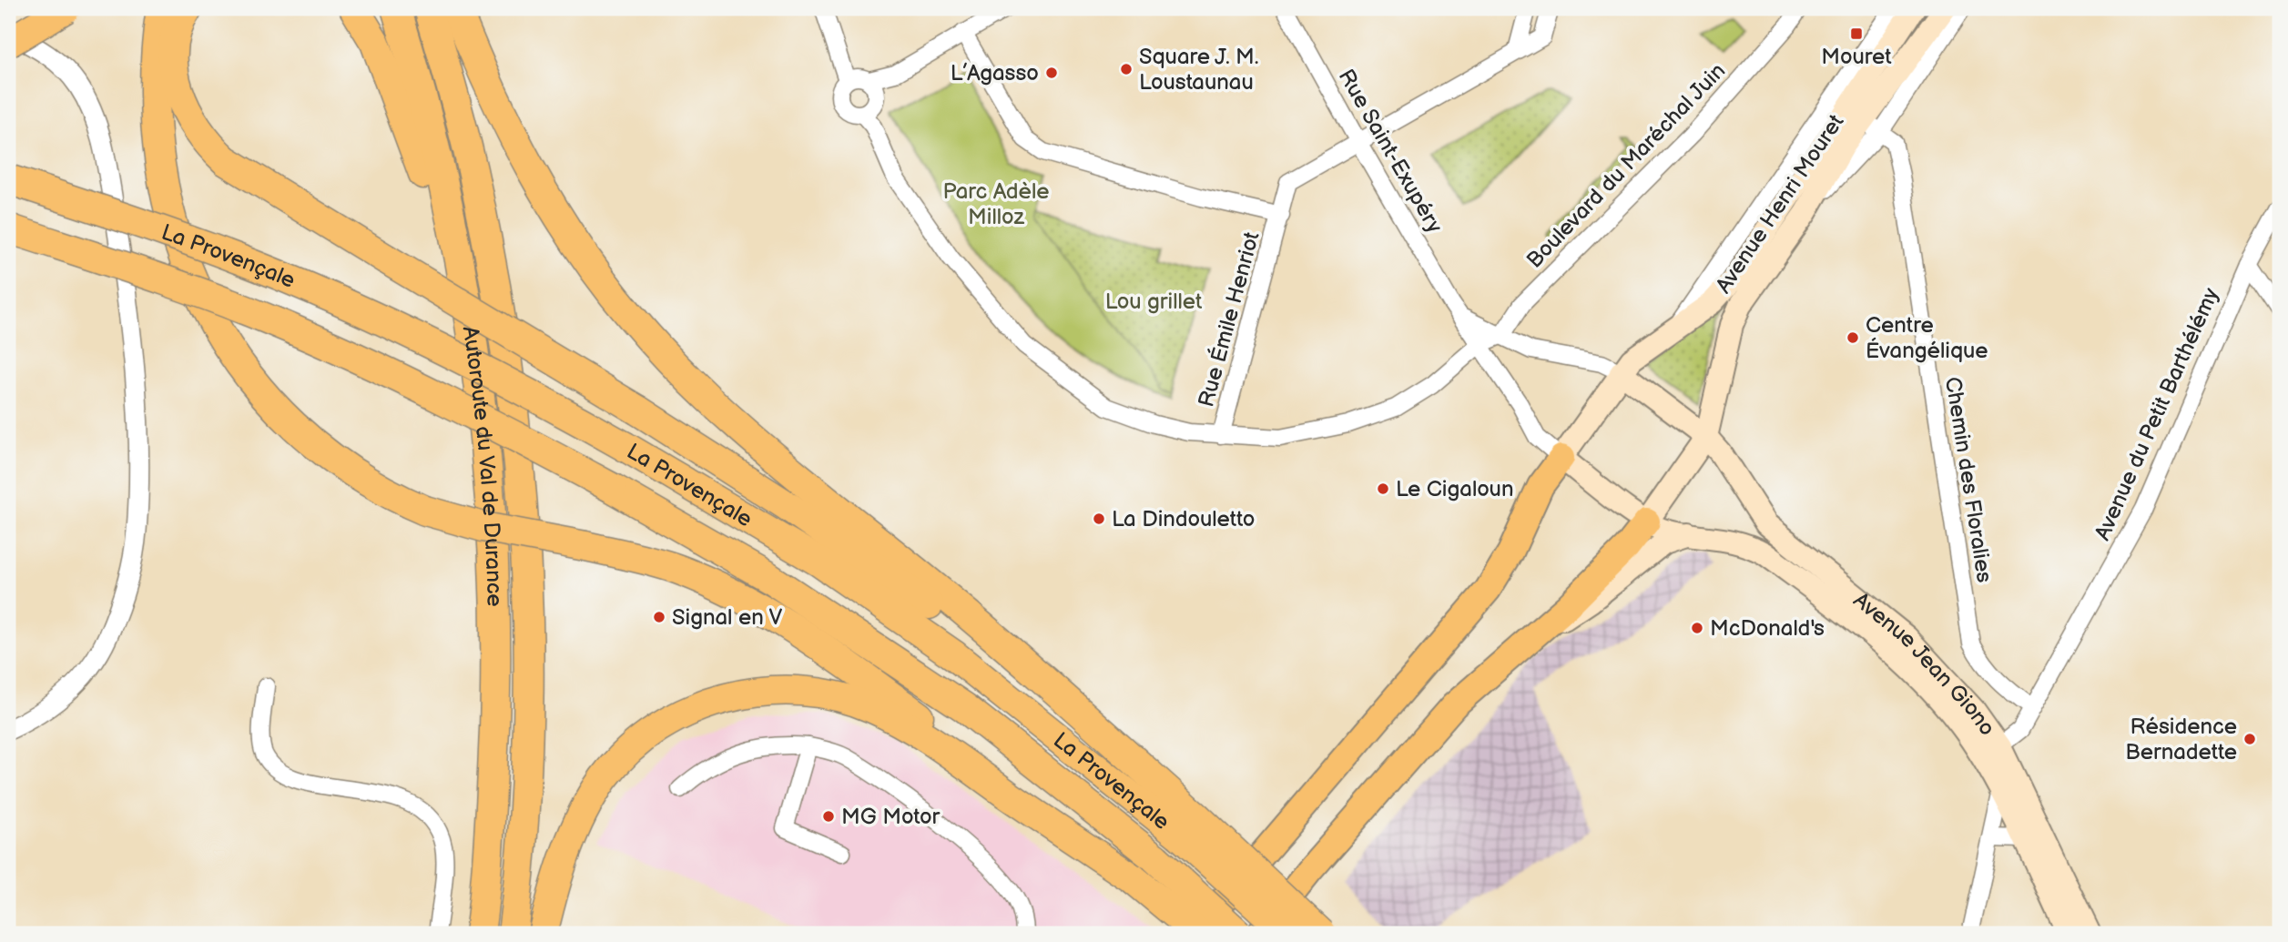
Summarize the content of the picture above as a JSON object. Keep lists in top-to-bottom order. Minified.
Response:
{"streets":{"highway":["La Provençale","Autoroute du Val de Durance"],"main road":["Avenue Henri Mouret","Avenue Jean Giono"],"street":["Rue Saint-Exupéry","Boulevard du Maréchal Juin","Rue Émile Henriot","Avenue du Petit Barthélémy","Chemin des Floralies"]},"crossings":[["Rue Saint-Exupéry","Avenue Henri Mouret"],["Rue Saint-Exupéry","Rue Émile Henriot"],["Rue Saint-Exupéry","Avenue Jean Giono"],["Avenue Henri Mouret","Chemin des Floralies"],["Avenue Henri Mouret","Avenue Jean Giono"],["Avenue du Petit Barthélémy","Chemin des Floralies"],["Avenue du Petit Barthélémy","Avenue Jean Giono"]],"parks":["Parc Adèle Milloz","Lou grillet"],"places":{"transit":["Mouret"],"other":["Square J. M. Loustaunau","L’Agasso","Centre Évangélique","Le Cigaloun","La Dindouletto","Signal en V","McDonald's","Résidence Bernadette","MG Motor"]}}
